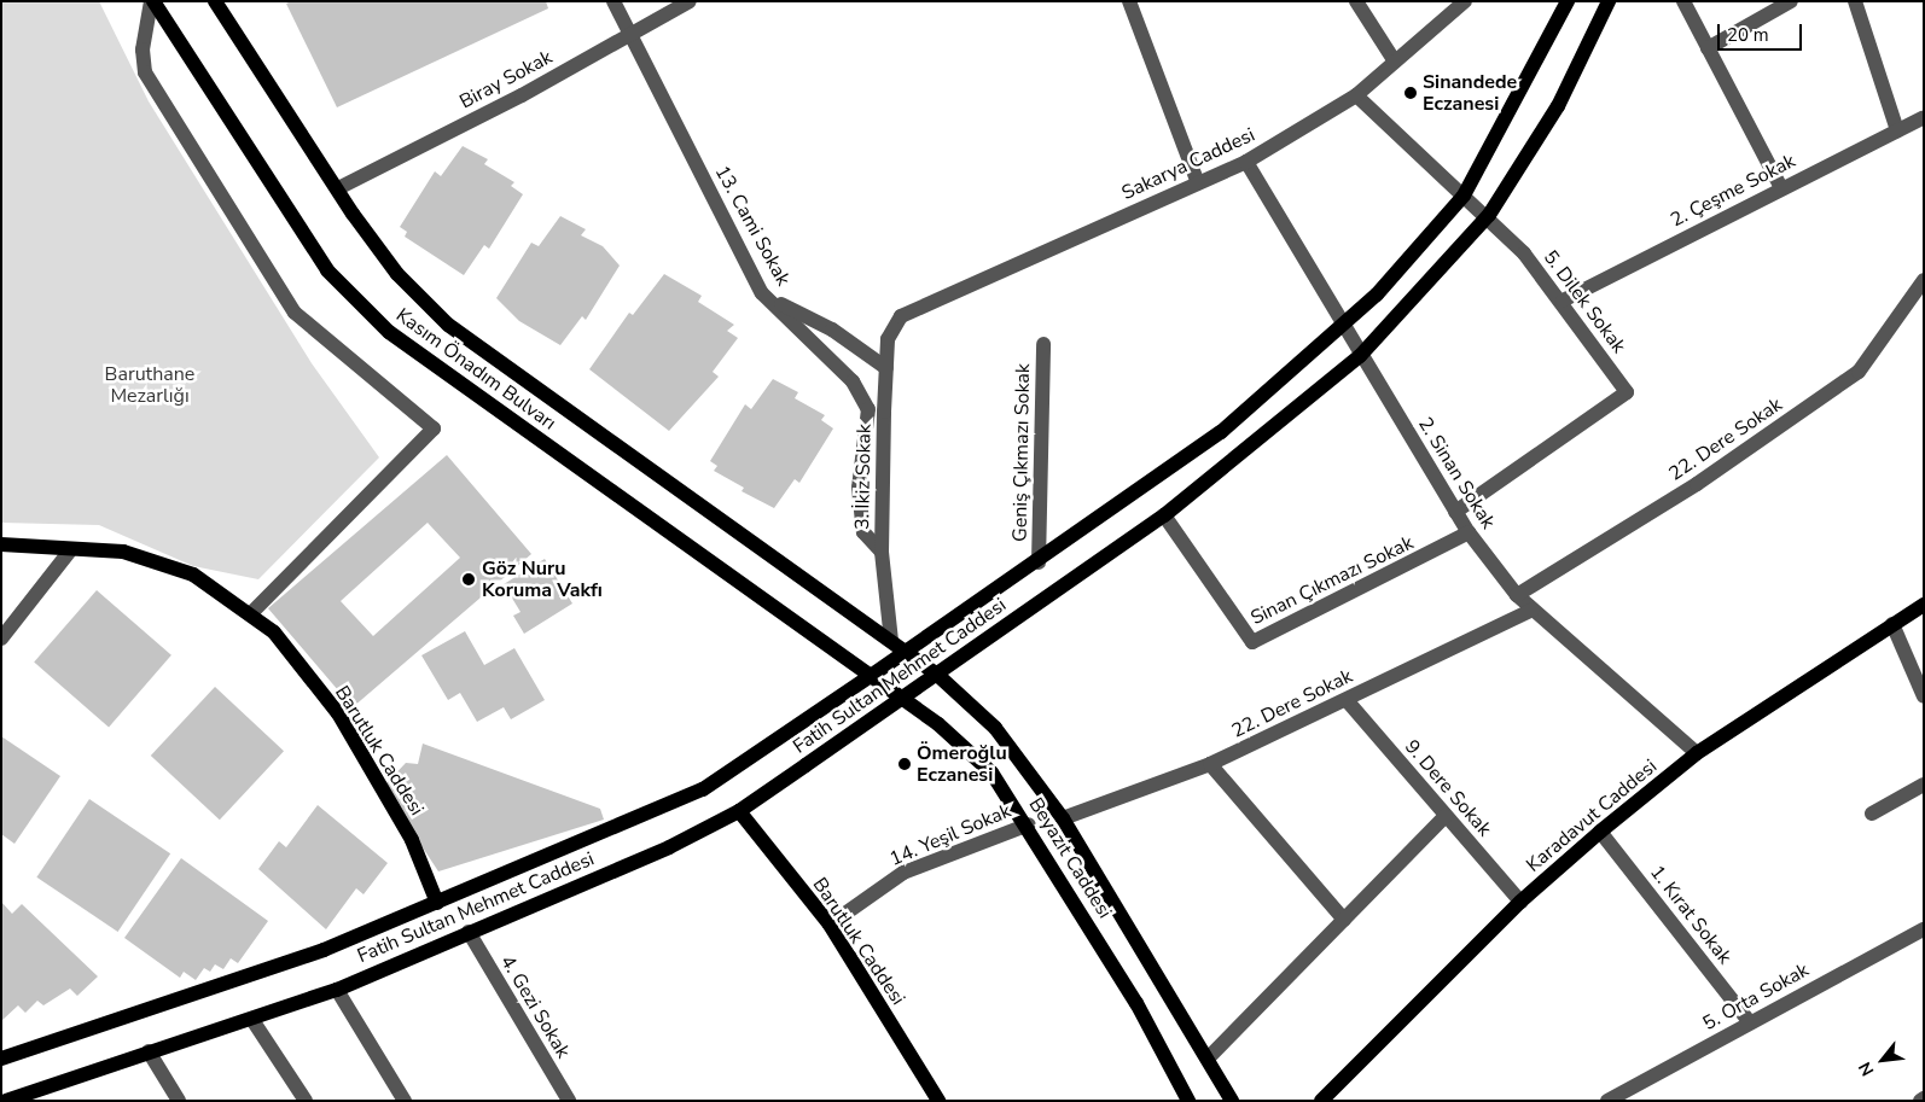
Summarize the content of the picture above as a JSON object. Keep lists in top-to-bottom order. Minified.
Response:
{"streets":{"main road":["Kasım Önadım Bulvarı","Fatih Sultan Mehmet Caddesi","Barutluk Caddesi","Karadavut Caddesi","Beyazıt Caddesi"],"street":["Biray Sokak","Sakarya Caddesi","2. Çeşme Sokak","13. Cami Sokak","5. Dilek Sokak","22. Dere Sokak","Geniş Çıkmazı Sokak","2. Sinan Sokak","3. İkiz Sokak","Sinan Çıkmazı Sokak","9. Dere Sokak","14. Yeşil Sokak","1. Kırat Sokak","5. Orta Sokak","4. Gezi Sokak"]},"crossings":[["Biray Sokak","13. Cami Sokak"],["Biray Sokak","Kasım Önadım Bulvarı"],["Sakarya Caddesi","5. Dilek Sokak"],["Sakarya Caddesi","2. Sinan Sokak"],["Sakarya Caddesi","3. İkiz Sokak"],["2. Çeşme Sokak","5. Dilek Sokak"],["13. Cami Sokak","3. İkiz Sokak"],["5. Dilek Sokak","2. Sinan Sokak"],["5. Dilek Sokak","Fatih Sultan Mehmet Caddesi"],["Kasım Önadım Bulvarı","3. İkiz Sokak"],["Kasım Önadım Bulvarı","Fatih Sultan Mehmet Caddesi"],["Kasım Önadım Bulvarı","Beyazıt Caddesi"],["22. Dere Sokak","2. Sinan Sokak"],["22. Dere Sokak","9. Dere Sokak"],["22. Dere Sokak","Beyazıt Caddesi"],["Geniş Çıkmazı Sokak","Fatih Sultan Mehmet Caddesi"],["2. Sinan Sokak","Sinan Çıkmazı Sokak"],["2. Sinan Sokak","Fatih Sultan Mehmet Caddesi"],["2. Sinan Sokak","Karadavut Caddesi"],["Sinan Çıkmazı Sokak","Fatih Sultan Mehmet Caddesi"],["Fatih Sultan Mehmet Caddesi","Barutluk Caddesi"],["Fatih Sultan Mehmet Caddesi","Beyazıt Caddesi"],["Fatih Sultan Mehmet Caddesi","4. Gezi Sokak"],["Barutluk Caddesi","14. Yeşil Sokak"],["9. Dere Sokak","Karadavut Caddesi"],["Karadavut Caddesi","1. Kırat Sokak"],["14. Yeşil Sokak","Beyazıt Caddesi"],["1. Kırat Sokak","5. Orta Sokak"]],"parks":["Baruthane Mezarlığı"],"places":["Sinandede Eczanesi","Göz Nuru Koruma Vakfı","Ömeroğlu Eczanesi"],"scale_bar":"20 m","north":"bottom left"}
